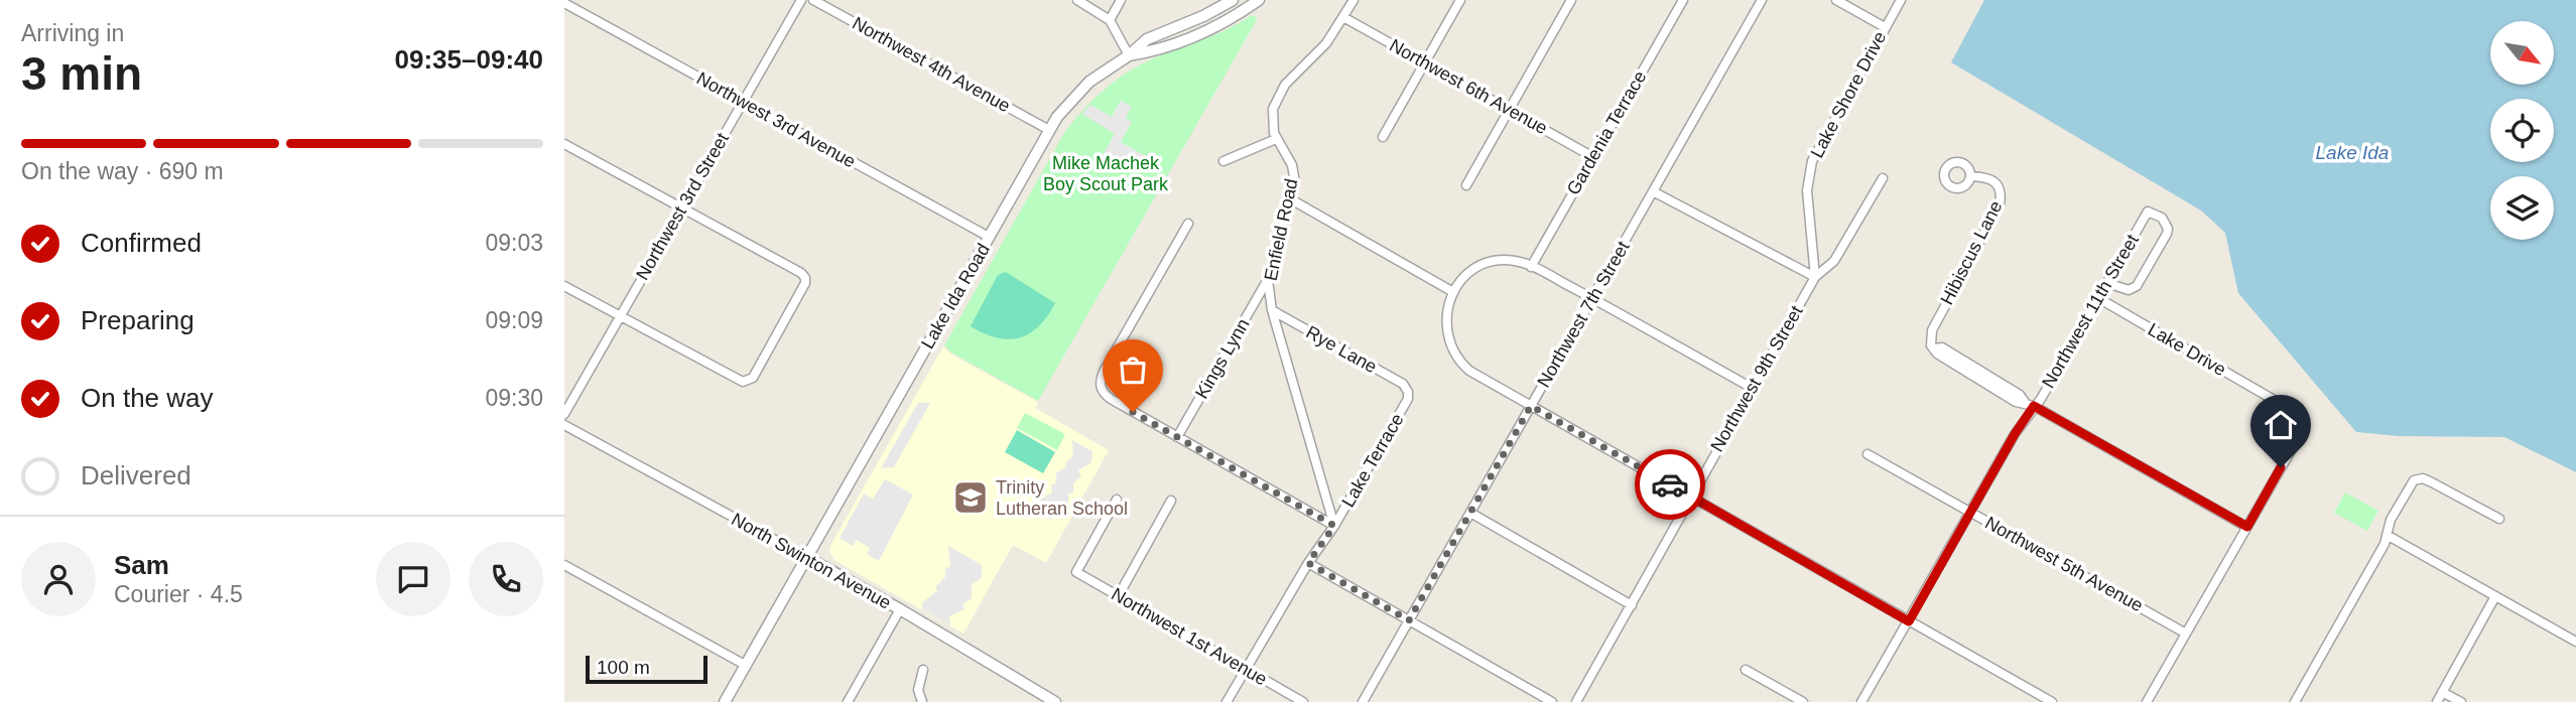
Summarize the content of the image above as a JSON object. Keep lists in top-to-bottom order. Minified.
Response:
{"streets":{"street":["Northwest 4th Avenue","Northwest 6th Avenue","Lake Shore Drive","Northwest 3rd Avenue","Gardenia Terrace","Northwest 3rd Street","Enfield Road","Hibiscus Lane","Lake Ida Road","Northwest 11th Street","Northwest 7th Street","Rye Lane","Lake Drive","Kings Lynn","Northwest 9th Street","Lake Terrace","North Swinton Avenue","Northwest 5th Avenue","Northwest 1st Avenue"]},"crossings":[["Northwest 4th Avenue","Lake Ida Road"],["Northwest 6th Avenue","Gardenia Terrace"],["Northwest 6th Avenue","Enfield Road"],["Lake Shore Drive","Northwest 9th Street"],["Northwest 3rd Avenue","Northwest 3rd Street"],["Northwest 3rd Avenue","Lake Ida Road"],["Gardenia Terrace","Northwest 7th Street"],["Enfield Road","Rye Lane"],["Enfield Road","Kings Lynn"],["Enfield Road","Lake Terrace"],["Hibiscus Lane","Northwest 11th Street"],["Lake Ida Road","North Swinton Avenue"],["Northwest 11th Street","Lake Drive"],["Northwest 11th Street","Northwest 5th Avenue"],["Rye Lane","Lake Terrace"],["Lake Terrace","Northwest 1st Avenue"]],"water":["Lake Ida"],"parks":["Mike Machek Boy Scout Park"],"places":{"school or university":["Trinity Lutheran School"]},"scale_bar":"100 m","north":"bottom right","page":{"heading":["3 min","Arriving in","09:35–09:40"],"panel":["Sam","Courier · 4.5"],"bar":"On the way · 690 m","list":[["Confirmed","09:03"],["Preparing","09:09"],["On the way","09:30"],"Delivered"],"scale":"100 m"}}
